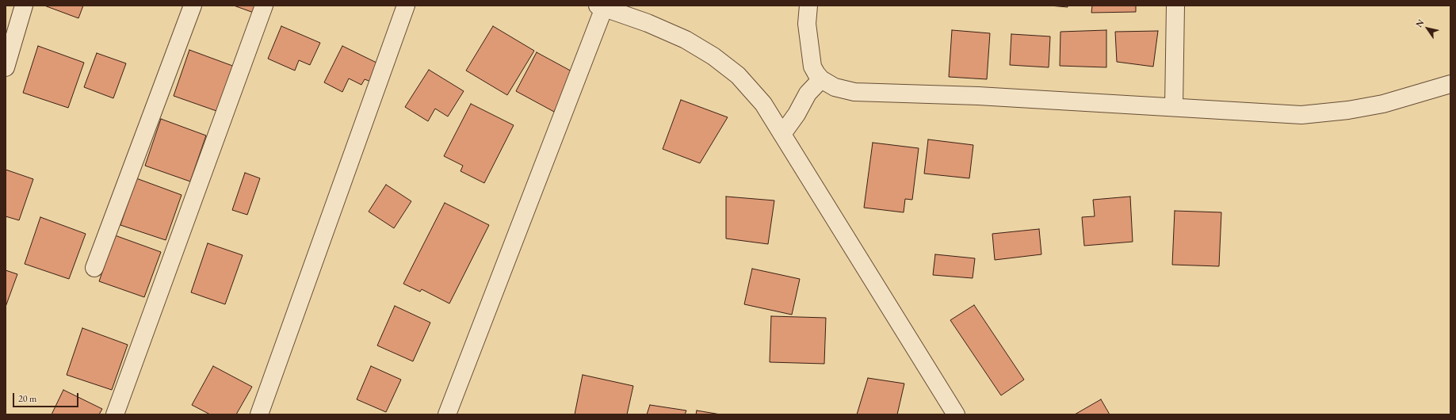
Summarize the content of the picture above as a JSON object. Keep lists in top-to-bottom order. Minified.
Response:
{"scale_bar":"20 m","north":"top left"}
